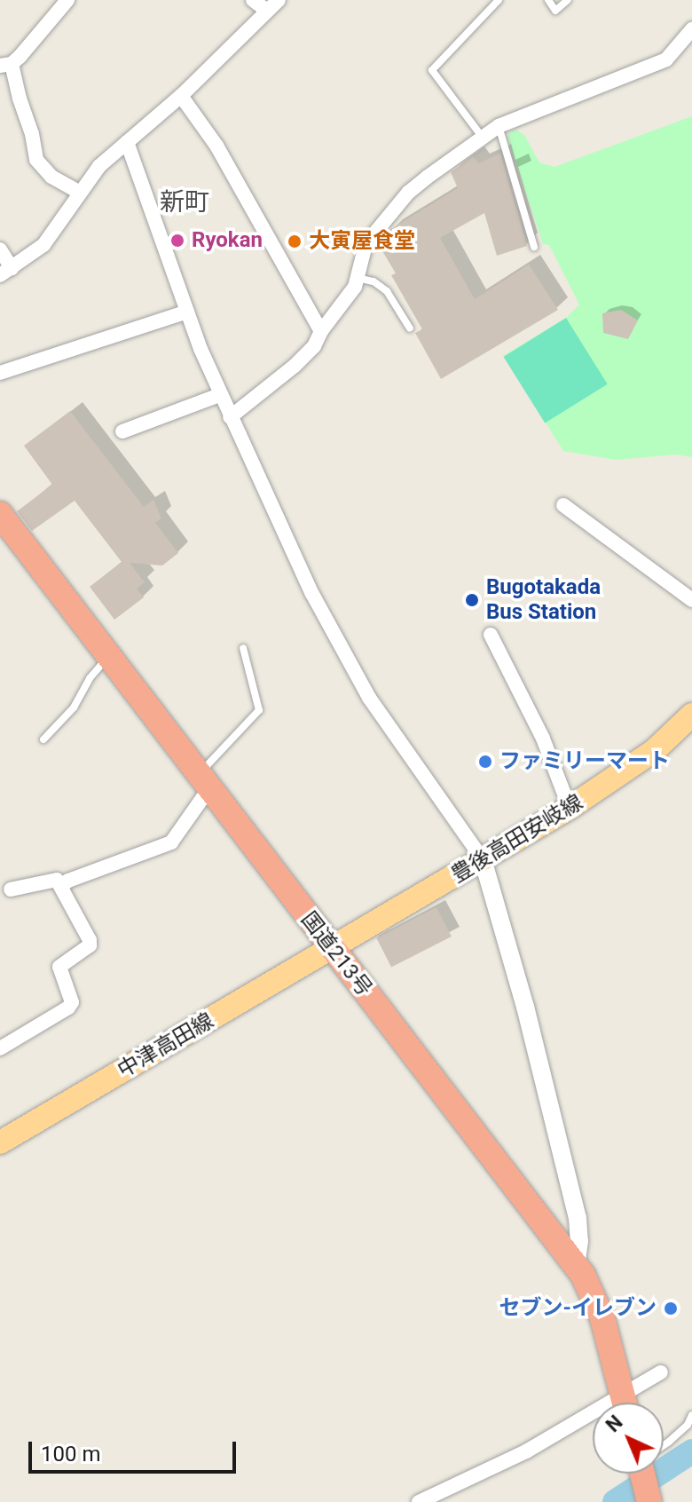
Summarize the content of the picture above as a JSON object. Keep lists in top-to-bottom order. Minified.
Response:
{"streets":{"highway":["国道213号"],"main road":["豊後高田安岐線","中津高田線"]},"crossings":[["豊後高田安岐線","国道213号"],["豊後高田安岐線","中津高田線"],["国道213号","中津高田線"]],"districts":["新町"],"places":["Ryokan","大寅屋食堂","Bugotakada Bus Station","ファミリーマート","セブン-イレブン"],"scale_bar":"100 m","north":"top left"}
